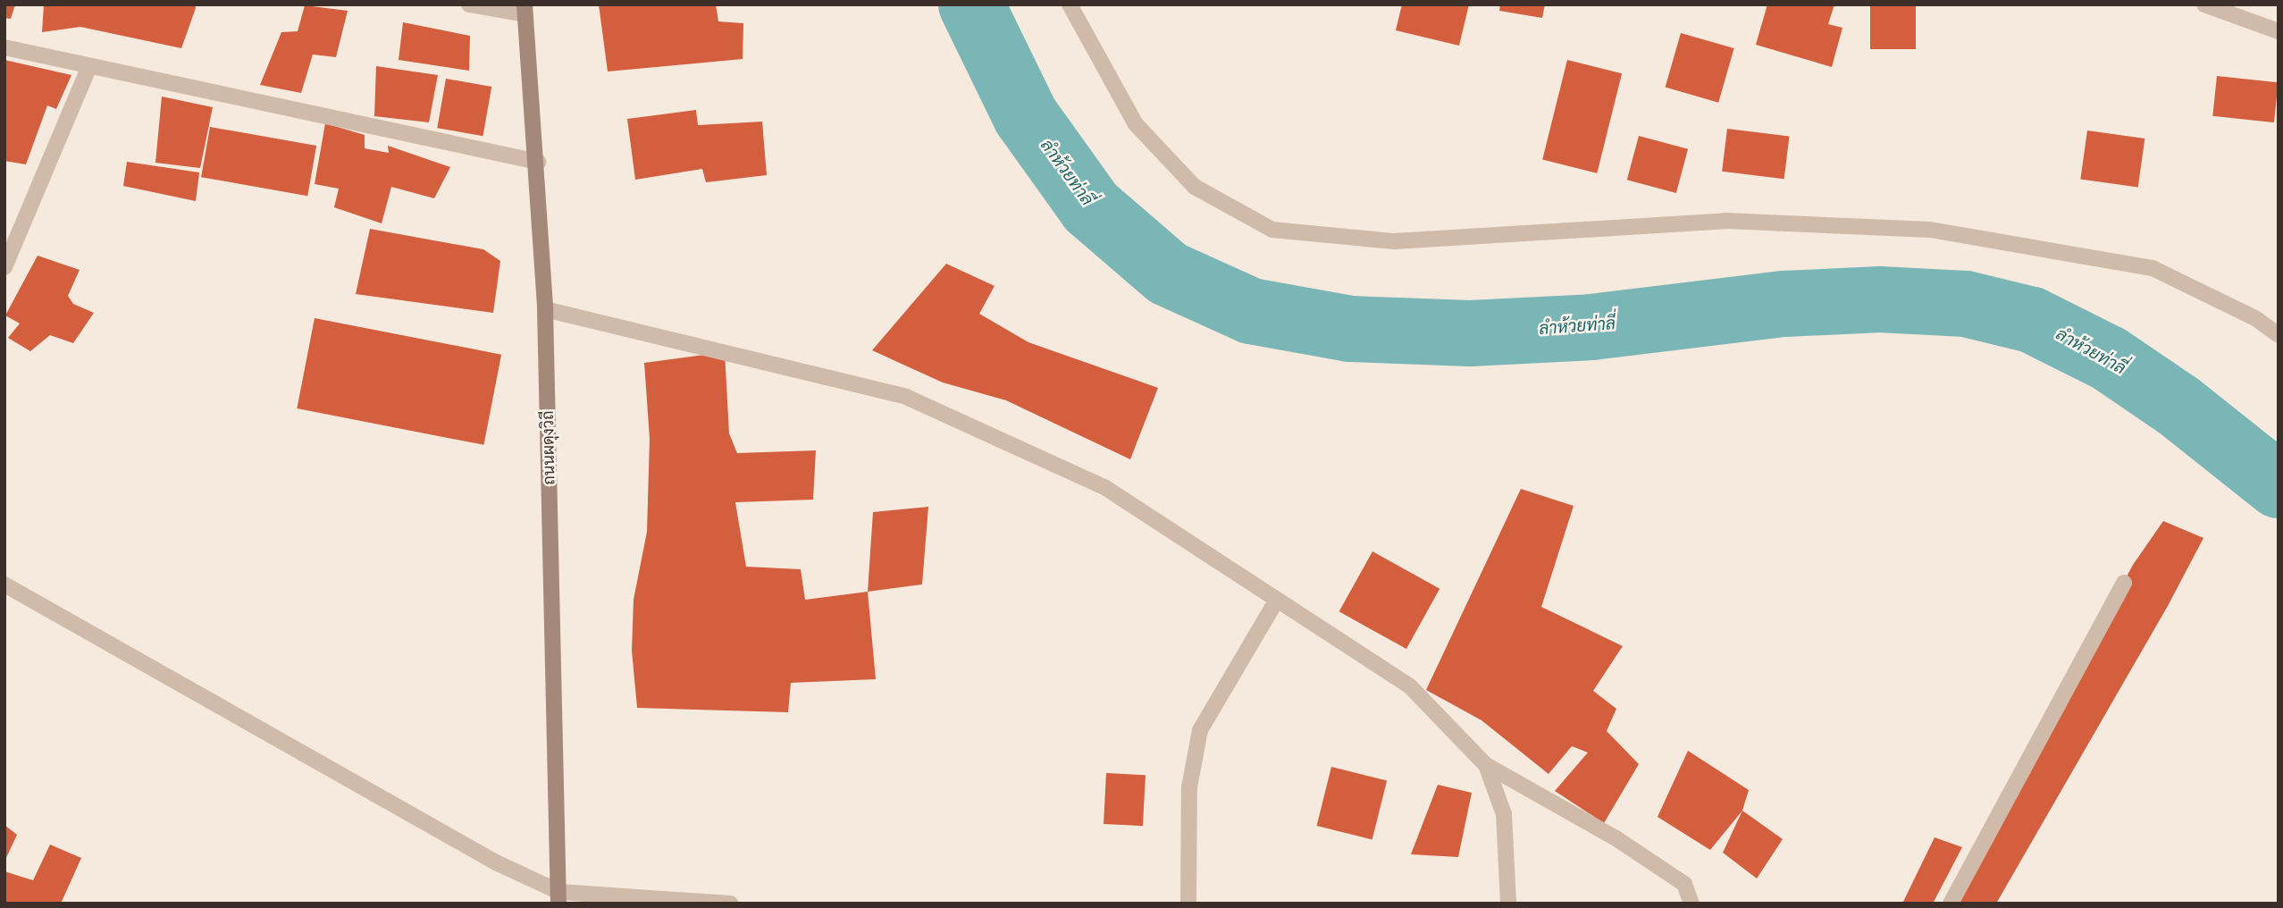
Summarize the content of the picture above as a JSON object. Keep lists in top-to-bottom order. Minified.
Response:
{"streets":{"main road":["ถนนผดุงวิถี"]},"water":["ลำห้วยท่าลี่"]}
